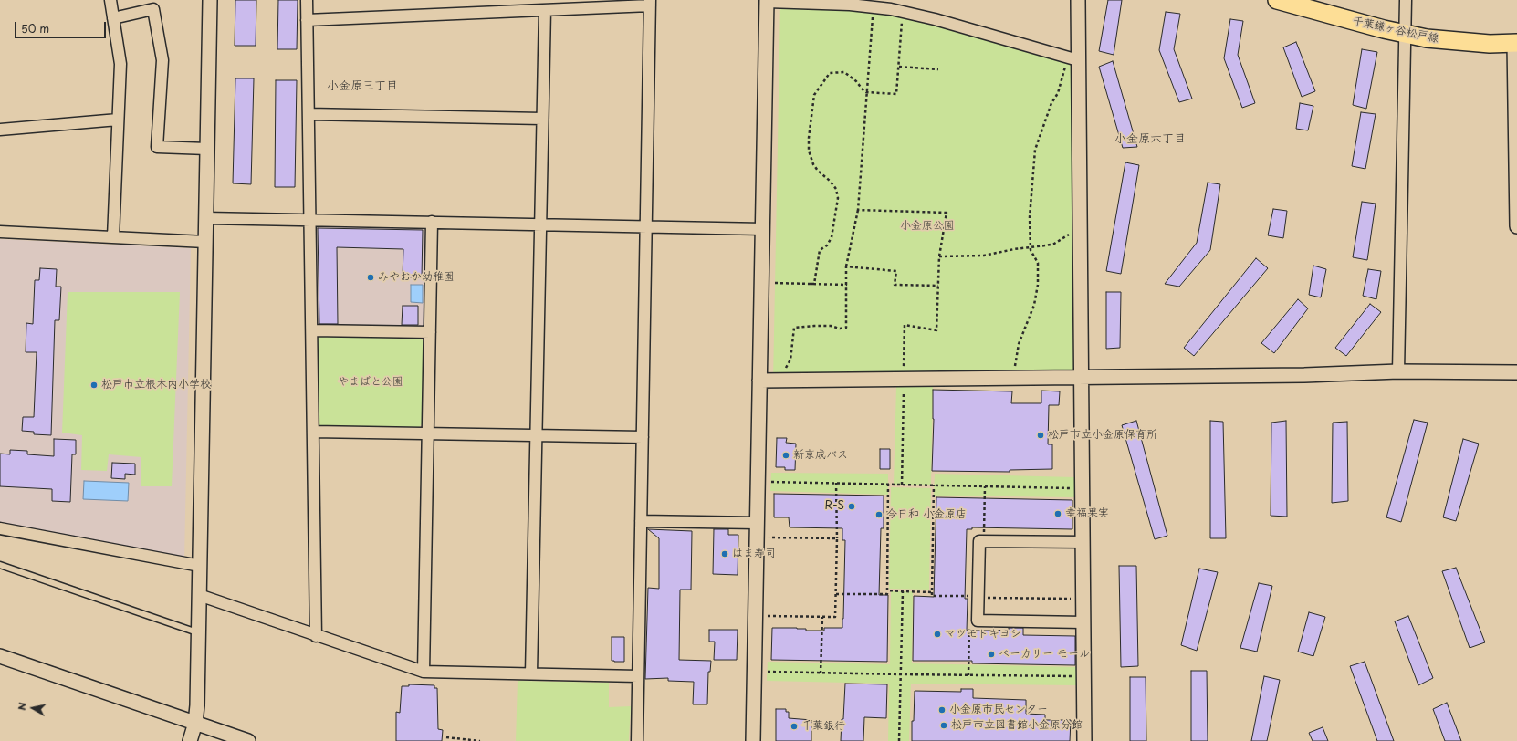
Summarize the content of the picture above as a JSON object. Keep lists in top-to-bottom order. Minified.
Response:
{"streets":{"main road":["千葉鎌ヶ谷松戸線"]},"districts":["小金原三丁目","小金原六丁目"],"parks":["小金原公園","やまばと公園"],"places":["みやおか幼稚園","松戸市立根木内小学校","松戸市立小金原保育所","新京成バス","R-S","幸福果実","今日和 小金原店","はま寿司","マツモトキヨシ","ベーカリー モール","小金原市民センター","松戸市立図書館小金原分館","千葉銀行"],"scale_bar":"50 m","north":"left"}
